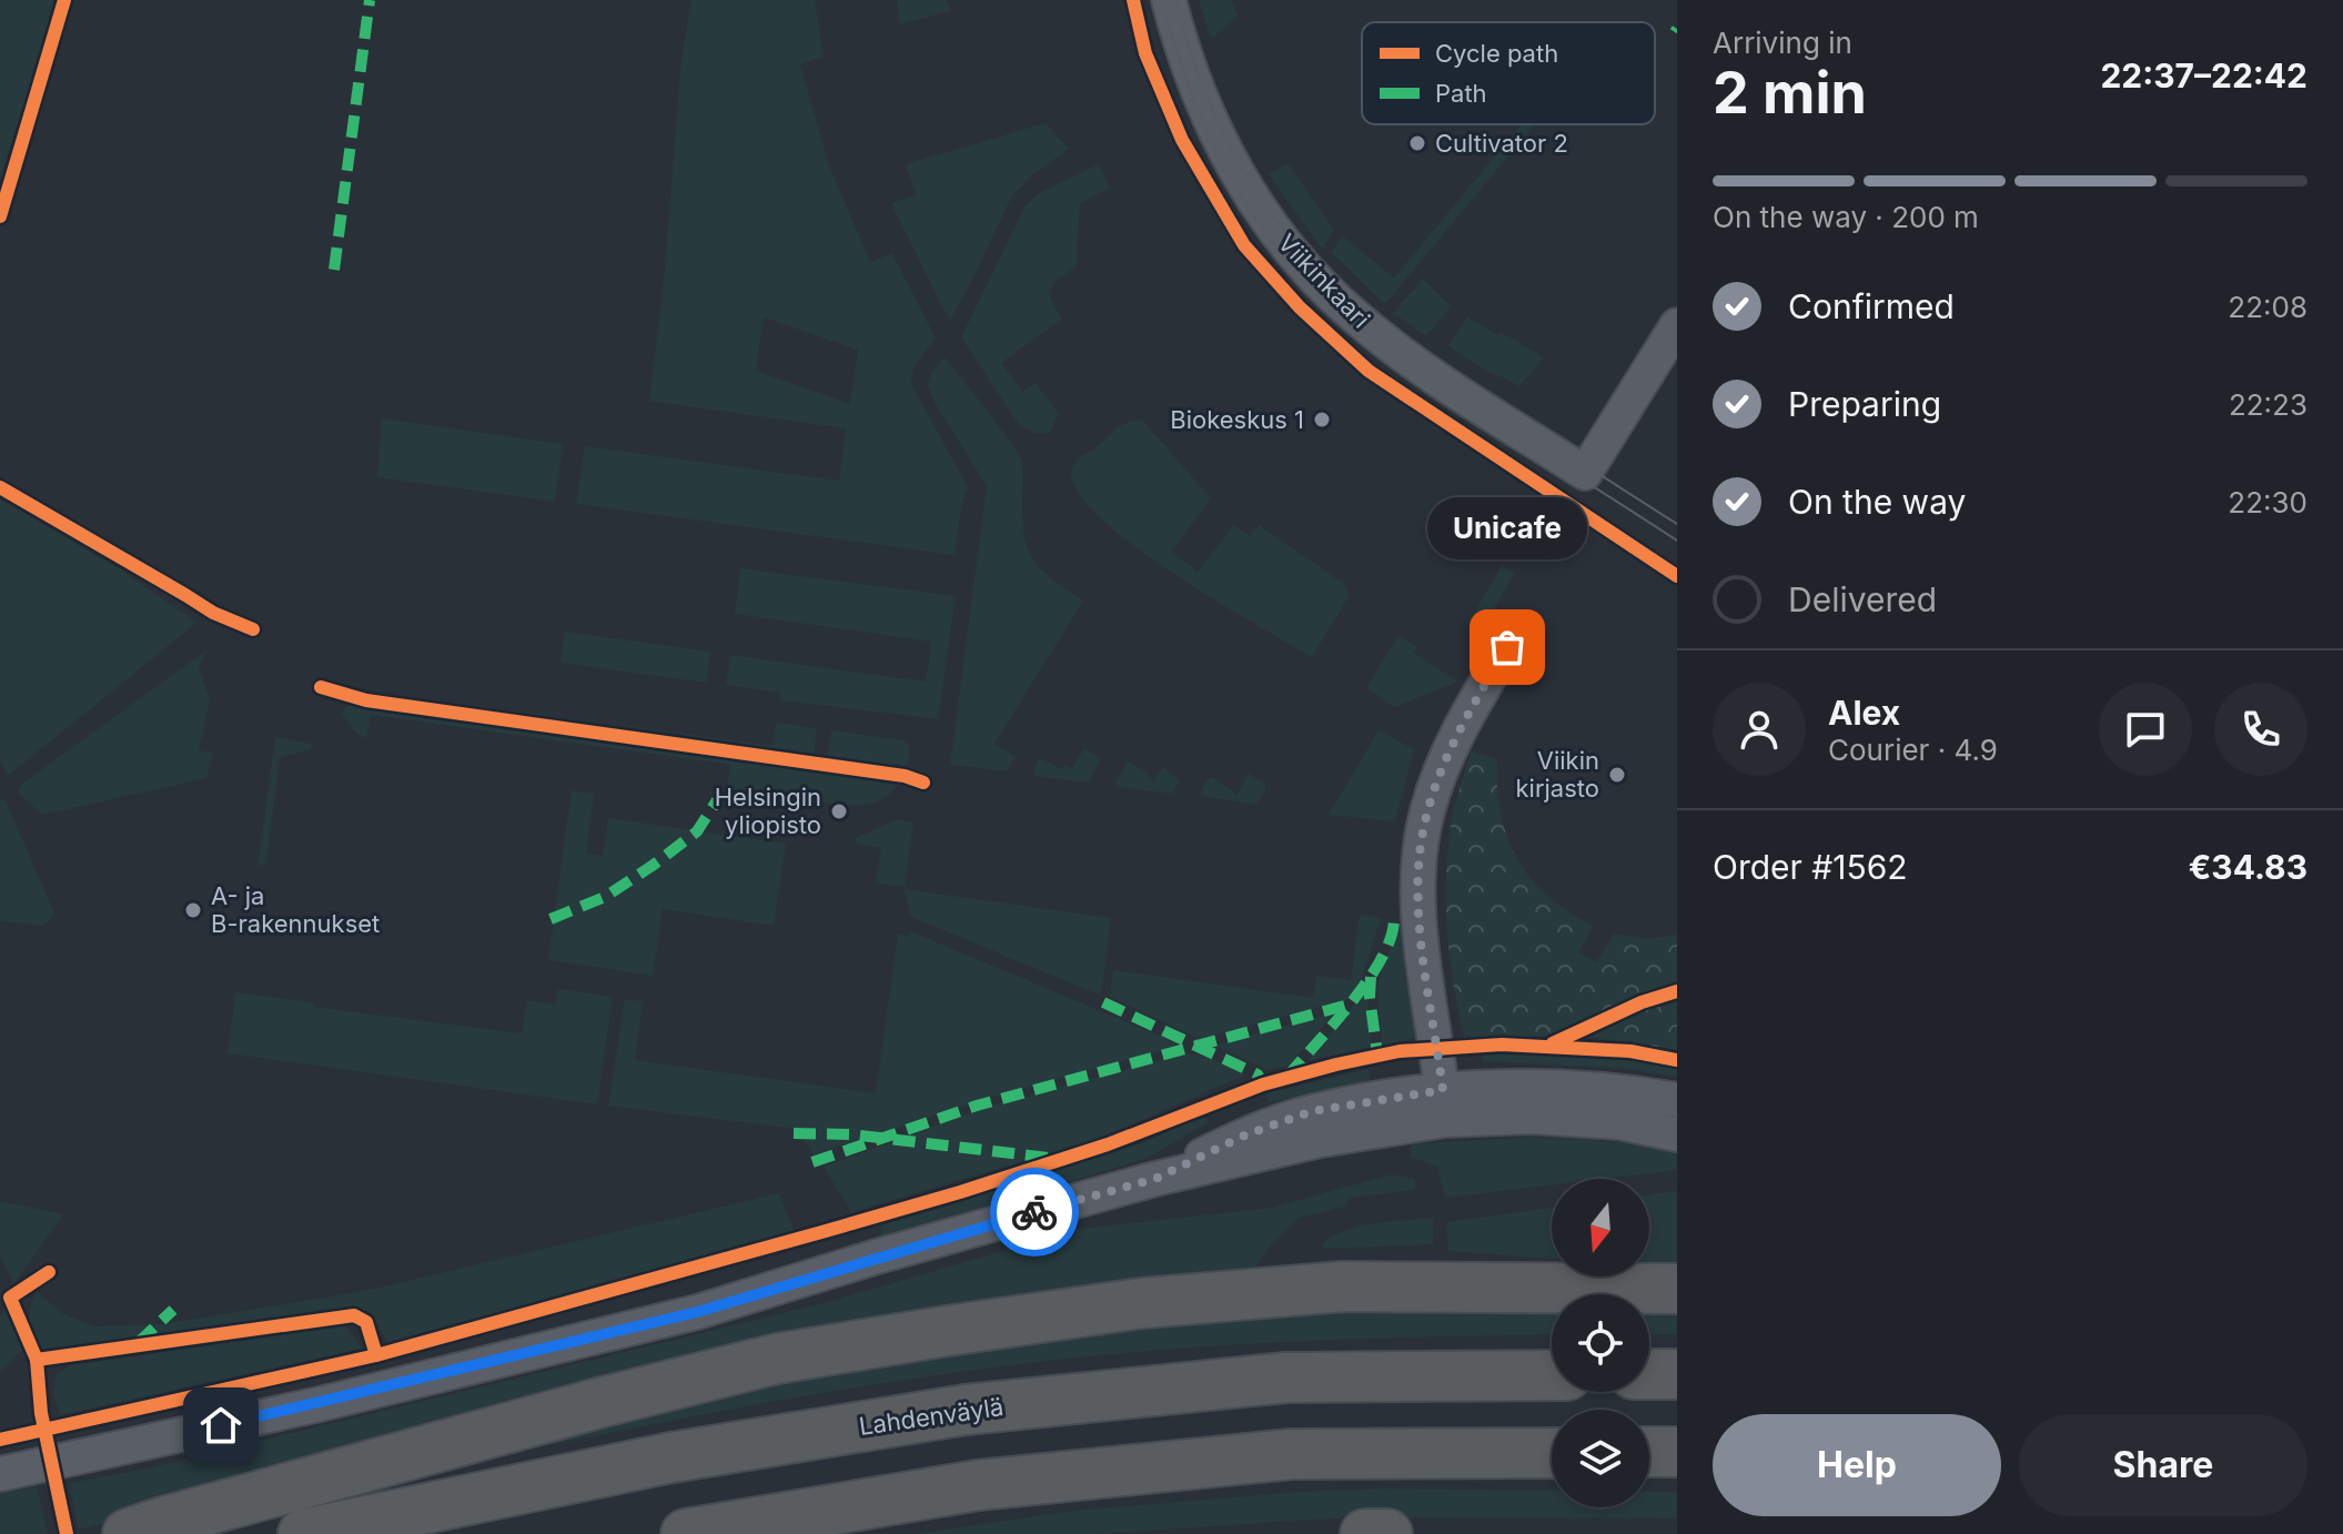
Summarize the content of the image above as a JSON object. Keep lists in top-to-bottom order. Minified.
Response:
{"streets":{"highway":["Lahdenväylä"],"street":["Viikinkaari"]},"places":["Cultivator 2","Biokeskus 1","Unicafe","Viikin kirjasto","Helsingin yliopisto","A- ja B-rakennukset"],"legend":["Cycle path","Path"],"north":"bottom","page":{"heading":["2 min","Arriving in","22:37–22:42"],"panel":["Alex","Courier · 4.9","Order #1562","€34.83"],"bar":"On the way · 200 m","list":[["Confirmed","22:08"],["Preparing","22:23"],["On the way","22:30"],"Delivered"],"bubble":"Unicafe","buttons":["Help","Share"]}}
